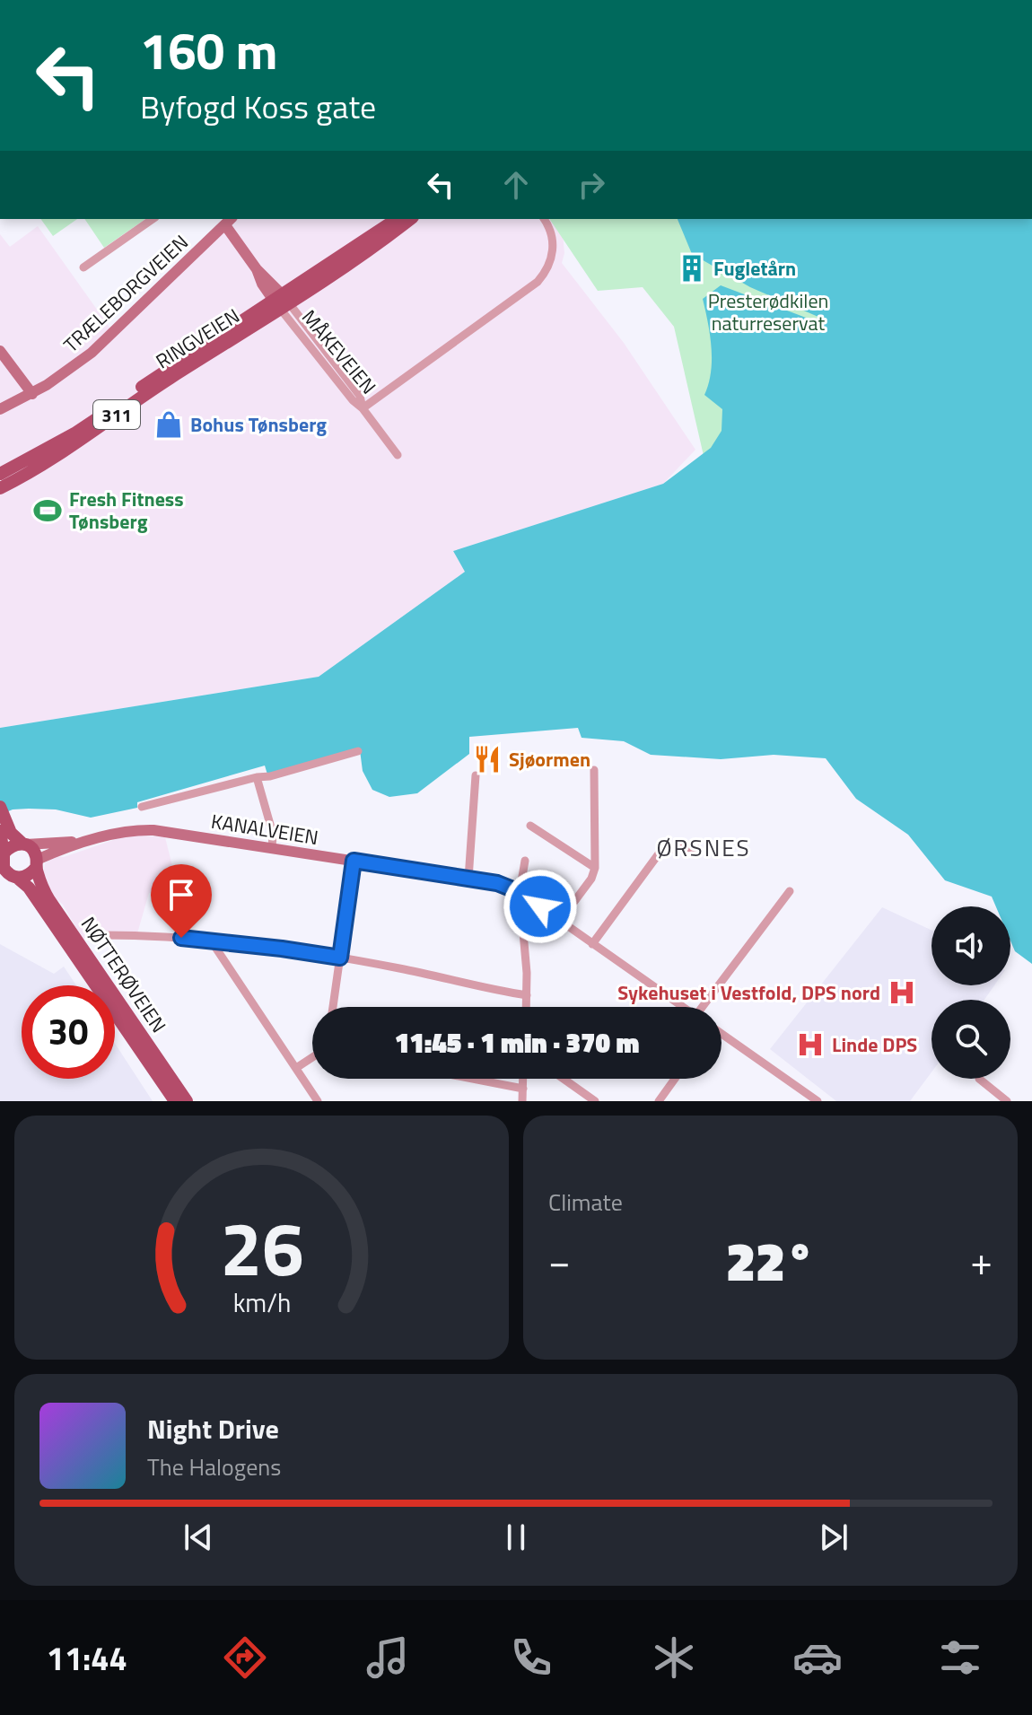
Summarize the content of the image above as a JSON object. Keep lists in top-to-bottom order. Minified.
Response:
{"streets":{"main road":["RINGVEIEN","311","NØTTERØVEIEN"],"street":["TRÆLEBORGVEIEN","MÅKEVEIEN","KANALVEIEN"]},"crossings":[["RINGVEIEN","MÅKEVEIEN"],["KANALVEIEN","NØTTERØVEIEN"]],"districts":["ØRSNES"],"parks":["Presterødkilen naturreservat"],"places":{"building":["Fugletårn"],"shop":["Bohus Tønsberg"],"sports":["Fresh Fitness Tønsberg"],"restaurant":["Sjøormen"],"hospital":["Sykehuset i Vestfold, DPS nord","Linde DPS"]},"page":{"turn":["160 m","Byfogd Koss gate"],"limit":"30","trip":"11:45 · 1 min · 370 m","tile":"Climate","heat":["−","22°","+"],"song":["Night Drive","The Halogens"],"tabs":"11:44","gauge":["26","km/h"]}}
